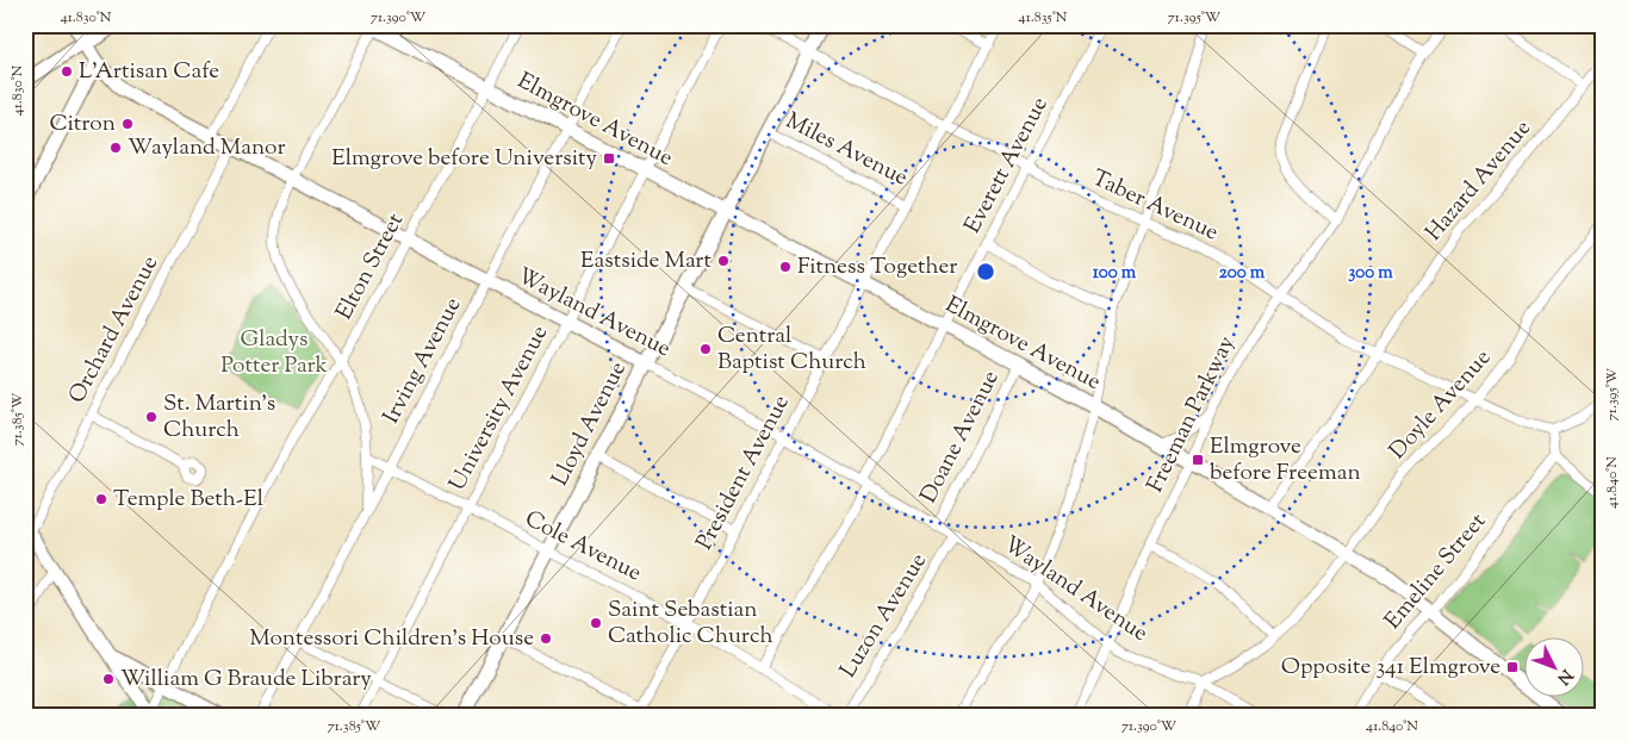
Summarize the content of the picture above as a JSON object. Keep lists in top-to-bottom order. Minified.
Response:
{"streets":{"street":["Elmgrove Avenue","Miles Avenue","Everett Avenue","Hazard Avenue","Taber Avenue","Elton Street","Wayland Avenue","Orchard Avenue","Irving Avenue","Doyle Avenue","University Avenue","Freeman Parkway","Lloyd Avenue","Doane Avenue","President Avenue","Cole Avenue","Emeline Street","Luzon Avenue"]},"crossings":[["Elmgrove Avenue","Everett Avenue"],["Elmgrove Avenue","Hazard Avenue"],["Elmgrove Avenue","Elton Street"],["Elmgrove Avenue","Irving Avenue"],["Elmgrove Avenue","Doyle Avenue"],["Elmgrove Avenue","University Avenue"],["Elmgrove Avenue","Freeman Parkway"],["Elmgrove Avenue","Lloyd Avenue"],["Elmgrove Avenue","Doane Avenue"],["Elmgrove Avenue","President Avenue"],["Elmgrove Avenue","Emeline Street"],["Miles Avenue","Lloyd Avenue"],["Miles Avenue","President Avenue"],["Everett Avenue","Taber Avenue"],["Everett Avenue","Wayland Avenue"],["Everett Avenue","Cole Avenue"],["Hazard Avenue","Taber Avenue"],["Taber Avenue","Doyle Avenue"],["Taber Avenue","Freeman Parkway"],["Taber Avenue","Lloyd Avenue"],["Taber Avenue","President Avenue"],["Elton Street","Wayland Avenue"],["Wayland Avenue","Orchard Avenue"],["Wayland Avenue","Irving Avenue"],["Wayland Avenue","Doyle Avenue"],["Wayland Avenue","University Avenue"],["Wayland Avenue","Freeman Parkway"],["Wayland Avenue","Lloyd Avenue"],["Wayland Avenue","Doane Avenue"],["Wayland Avenue","President Avenue"],["Wayland Avenue","Luzon Avenue"],["Irving Avenue","Cole Avenue"],["University Avenue","Cole Avenue"],["Lloyd Avenue","Cole Avenue"],["President Avenue","Cole Avenue"]],"parks":["Gladys Potter Park"],"places":{"other":["L'Artisan Cafe","Citron","Wayland Manor","Eastside Mart","Fitness Together","Central Baptist Church","St. Martin's Church","Temple Beth-El","Saint Sebastian Catholic Church","Montessori Children's House","William G Braude Library"],"transit":["Elmgrove before University","Elmgrove before Freeman","Opposite 341 Elmgrove"]},"north":"bottom right","coordinates":["41.830°N","71.390°W","41.835°N","71.395°W","71.385°W","41.840°N"],"rings":["100 m","200 m","300 m"]}
